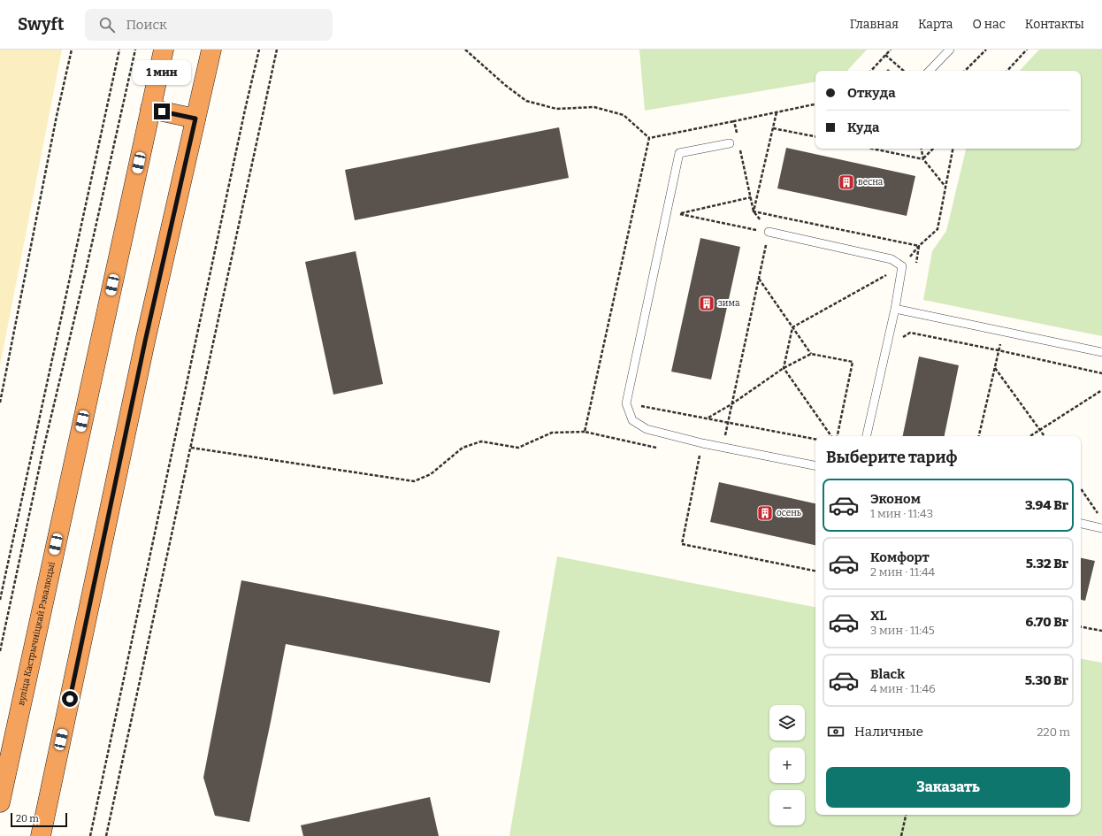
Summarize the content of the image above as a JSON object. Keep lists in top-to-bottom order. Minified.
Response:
{"streets":{"highway":["вуліца Кастрычніцкай Рэвалюцыі"]},"places":{"building":["весна","зима","осень"]},"scale_bar":"20 m","page":{"header":"Swyft","search":"Поиск","nav":["Главная","Карта","О нас","Контакты"],"bubble":"1 мин","banner":["Откуда","Куда"],"heading":"Выберите тариф","list":[{"name":"Эконом","note":"1 мин · 11:43","value":"3.94 Br"},{"name":"Комфорт","note":"2 мин · 11:44","value":"5.32 Br"},{"name":"XL","note":"3 мин · 11:45","value":"6.70 Br"},{"name":"Black","note":"4 мин · 11:46","value":"5.30 Br"}],"map_buttons":["+","−"],"pay":["Наличные","220 m"],"buttons":"Заказать","scale":"20 m"}}
